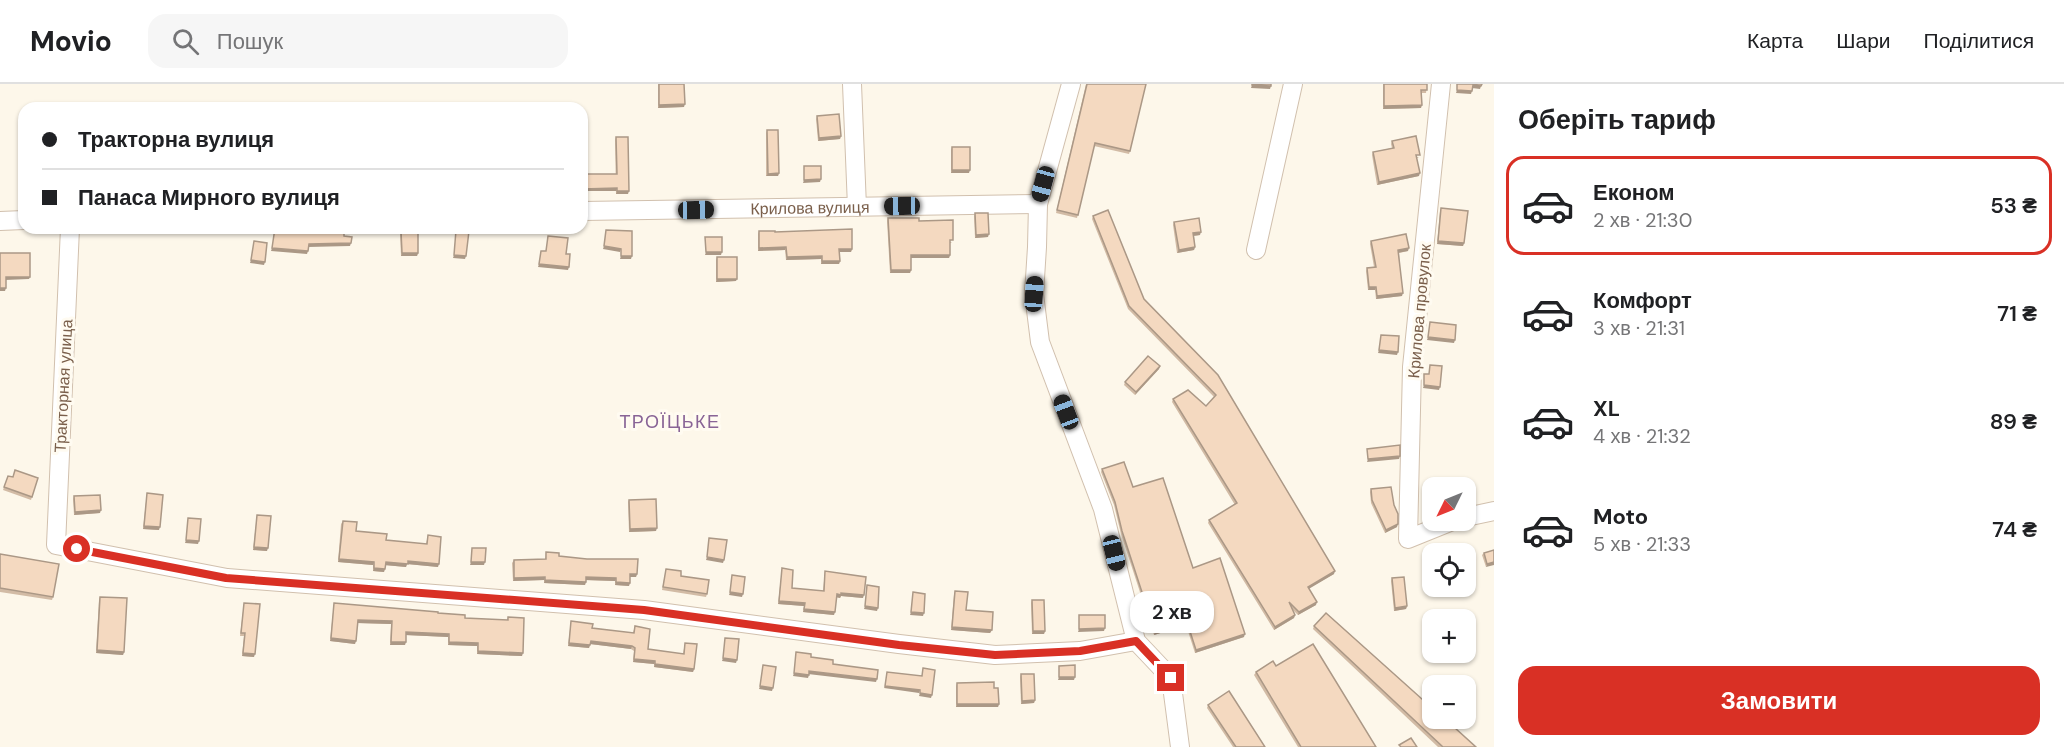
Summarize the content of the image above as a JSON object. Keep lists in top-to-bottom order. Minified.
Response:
{"streets":{"street":["Крилова вулиця","Крилова провулок","Тракторная улица"]},"districts":["ТРОЇЦЬКЕ"],"north":"bottom left","page":{"header":"Movio","search":"Пошук","nav":["Карта","Шари","Поділитися"],"heading":"Оберіть тариф","banner":["Тракторна вулиця","Панаса Мирного вулиця"],"list":[{"name":"Економ","note":"2 хв · 21:30","value":"53 ₴"},{"name":"Комфорт","note":"3 хв · 21:31","value":"71 ₴"},{"name":"XL","note":"4 хв · 21:32","value":"89 ₴"},{"name":"Moto","note":"5 хв · 21:33","value":"74 ₴"}],"map_buttons":["+","−"],"bubble":"2 хв","buttons":"Замовити"}}
